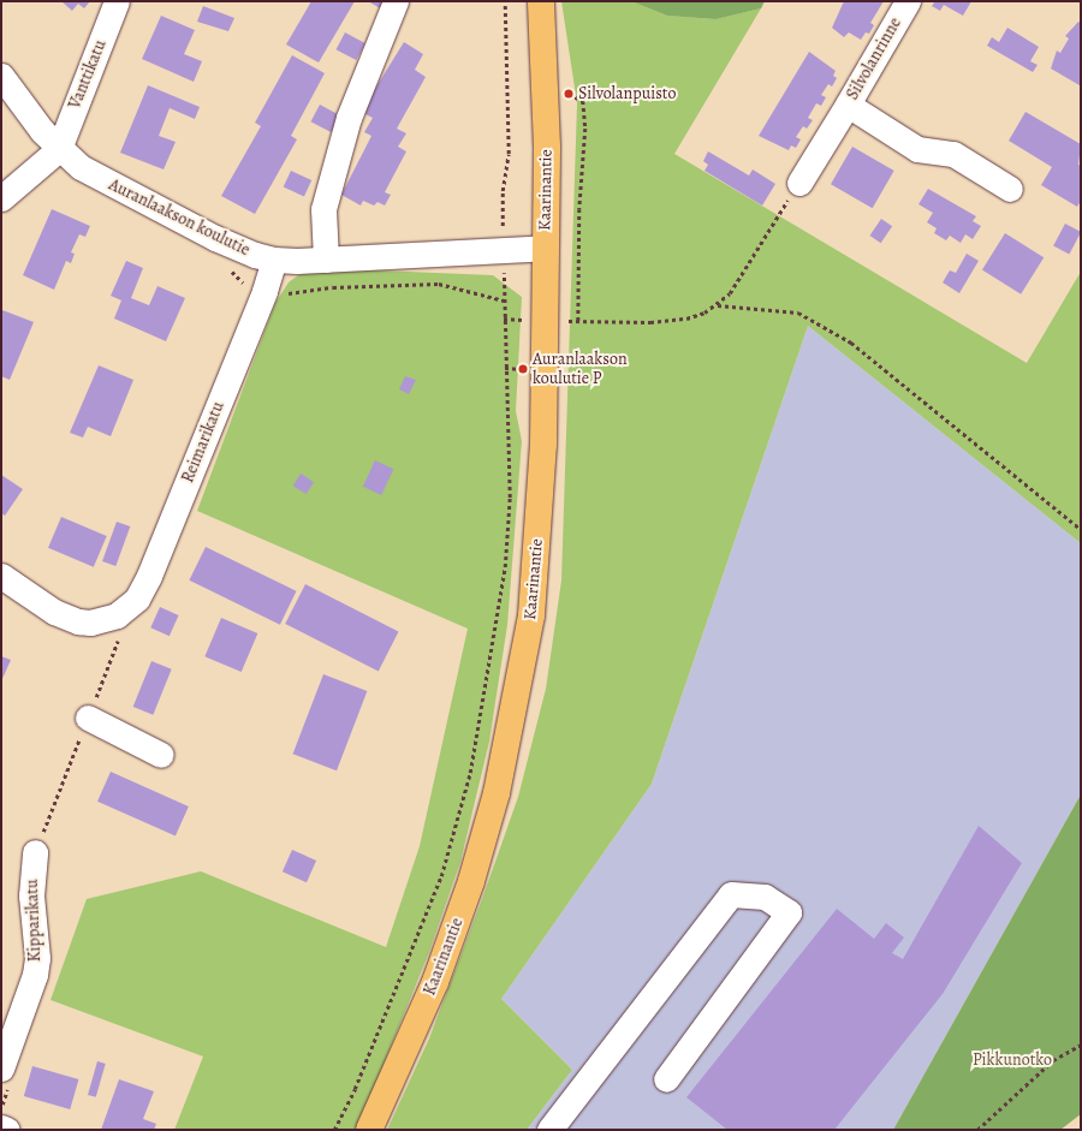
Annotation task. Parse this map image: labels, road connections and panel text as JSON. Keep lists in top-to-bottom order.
{
  "streets": {
    "main road": ["Kaarinantie"],
    "street": [
      "Silvolanrinne",
      "Vanttikatu",
      "Auranlaakson koulutie",
      "Reimarikatu",
      "Kipparikatu"
    ]
  },
  "crossings": [
    ["Vanttikatu", "Auranlaakson koulutie"],
    ["Kaarinantie", "Auranlaakson koulutie"],
    ["Auranlaakson koulutie", "Reimarikatu"]
  ],
  "parks": ["Pikkunotko"],
  "places": ["Silvolanpuisto", "Auranlaakson koulutie P"]
}
